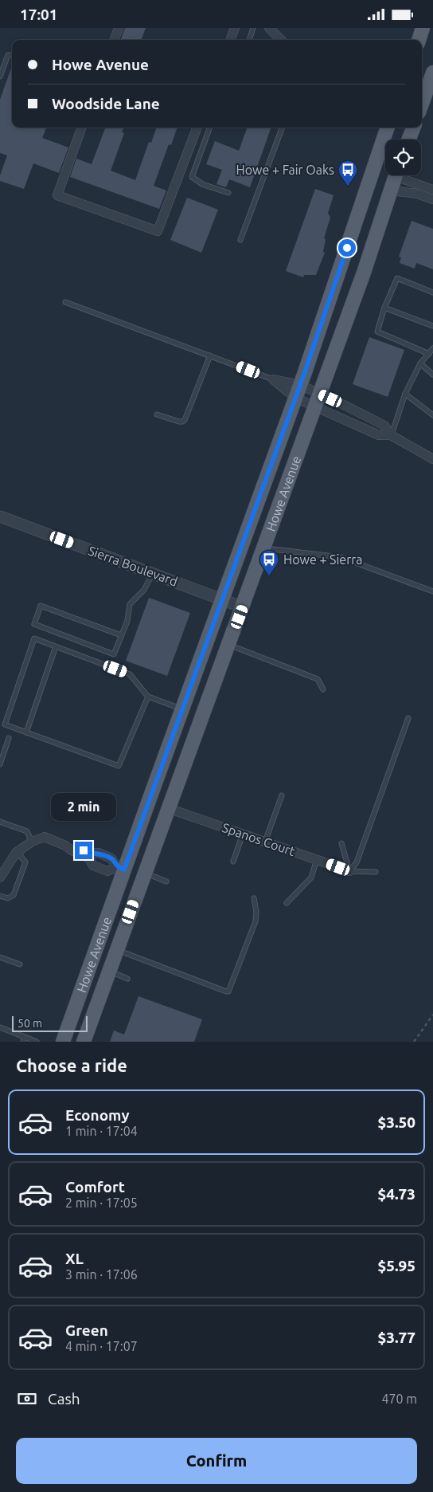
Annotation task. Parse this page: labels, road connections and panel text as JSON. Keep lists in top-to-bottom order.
{
  "streets": {
    "main road": ["Howe Avenue"],
    "street": ["Sierra Boulevard", "Spanos Court"]
  },
  "crossings": [
    ["Howe Avenue", "Sierra Boulevard"],
    ["Howe Avenue", "Spanos Court"]
  ],
  "places": {
    "bus stop": ["Howe + Fair Oaks", "Howe + Sierra"]
  },
  "scale_bar": "50 m",
  "page": {
    "status": "17:01",
    "banner": ["Howe Avenue", "Woodside Lane"],
    "bubble": "2 min",
    "scale": "50 m",
    "heading": "Choose a ride",
    "list": [
      {
        "name": "Economy",
        "note": "1 min · 17:04",
        "value": "$3.50"
      },
      {
        "name": "Comfort",
        "note": "2 min · 17:05",
        "value": "$4.73"
      },
      {
        "name": "XL",
        "note": "3 min · 17:06",
        "value": "$5.95"
      },
      {
        "name": "Green",
        "note": "4 min · 17:07",
        "value": "$3.77"
      }
    ],
    "pay": ["Cash", "470 m"],
    "buttons": "Confirm"
  }
}
